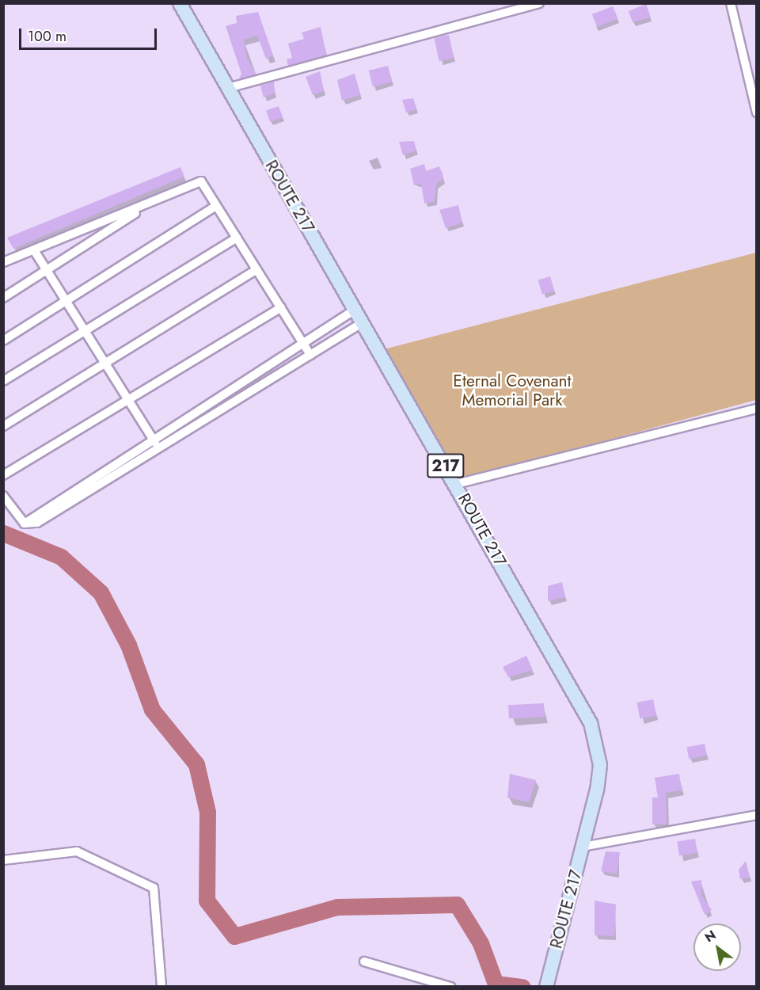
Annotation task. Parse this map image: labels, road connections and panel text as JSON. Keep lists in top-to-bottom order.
{
  "streets": {
    "main road": ["ROUTE 217", "217"]
  },
  "parks": ["Eternal Covenant Memorial Park"],
  "scale_bar": "100 m",
  "north": "top left"
}
